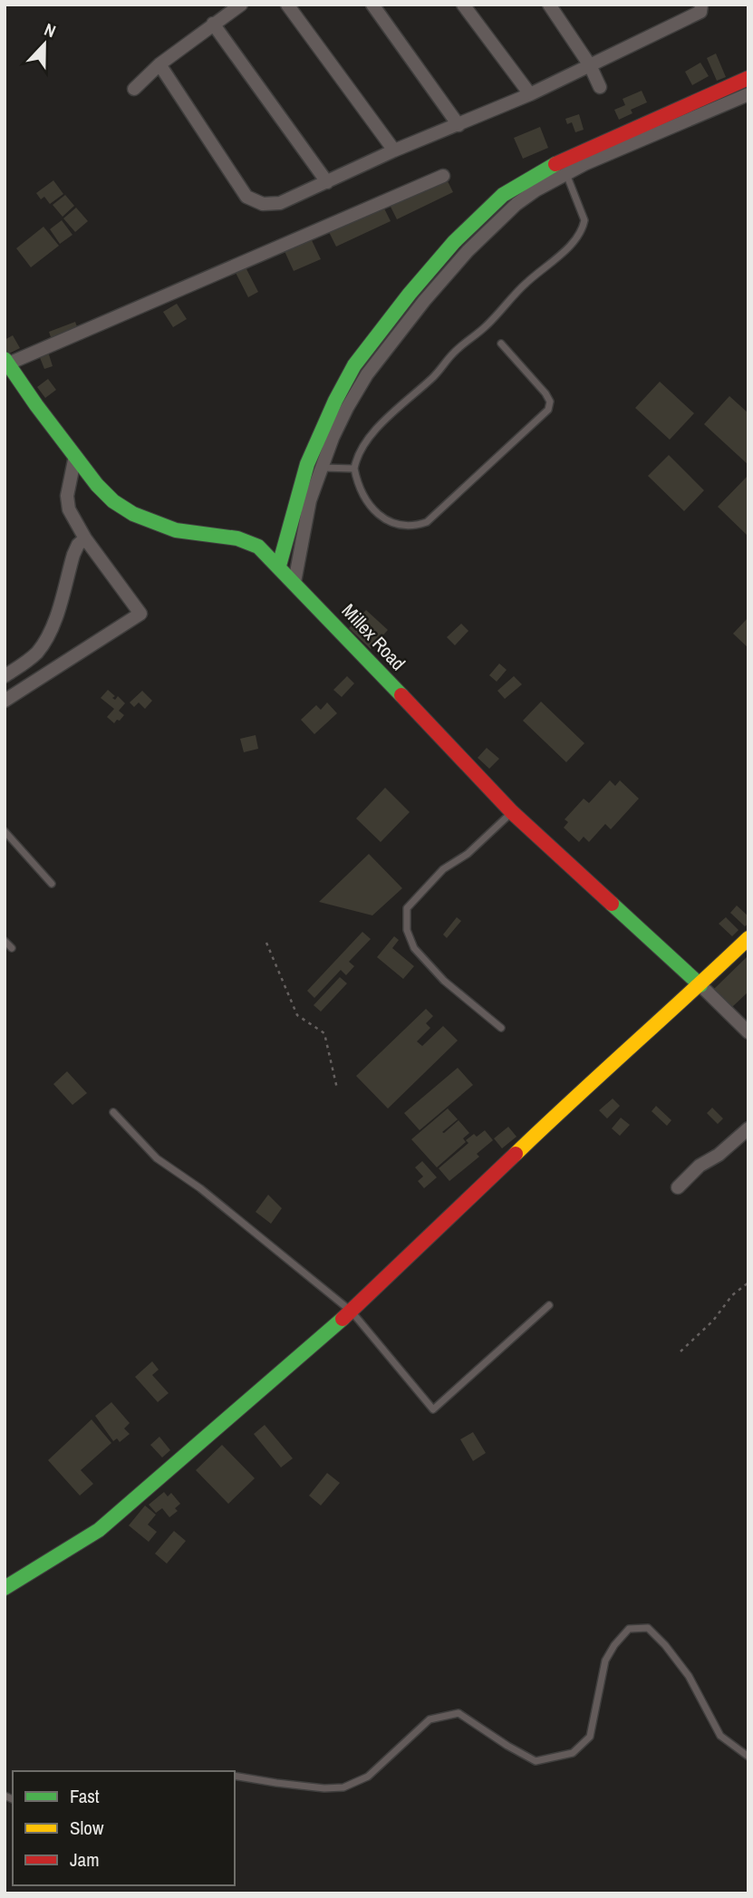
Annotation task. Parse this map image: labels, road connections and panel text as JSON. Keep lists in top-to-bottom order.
{
  "streets": {
    "street": ["Millex Road"]
  },
  "legend": ["Fast", "Slow", "Jam"],
  "north": "top"
}
